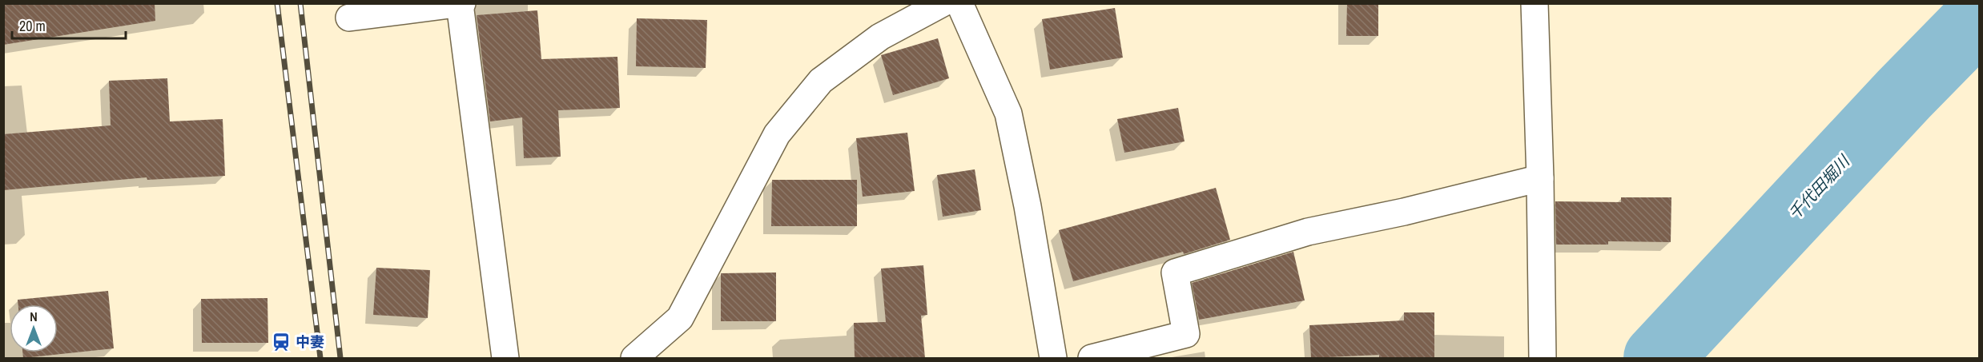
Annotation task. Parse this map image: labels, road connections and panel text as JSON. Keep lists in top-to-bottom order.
{
  "water": ["千代田堀川"],
  "places": {
    "station": ["中妻"]
  },
  "scale_bar": "20 m",
  "north": "top"
}
